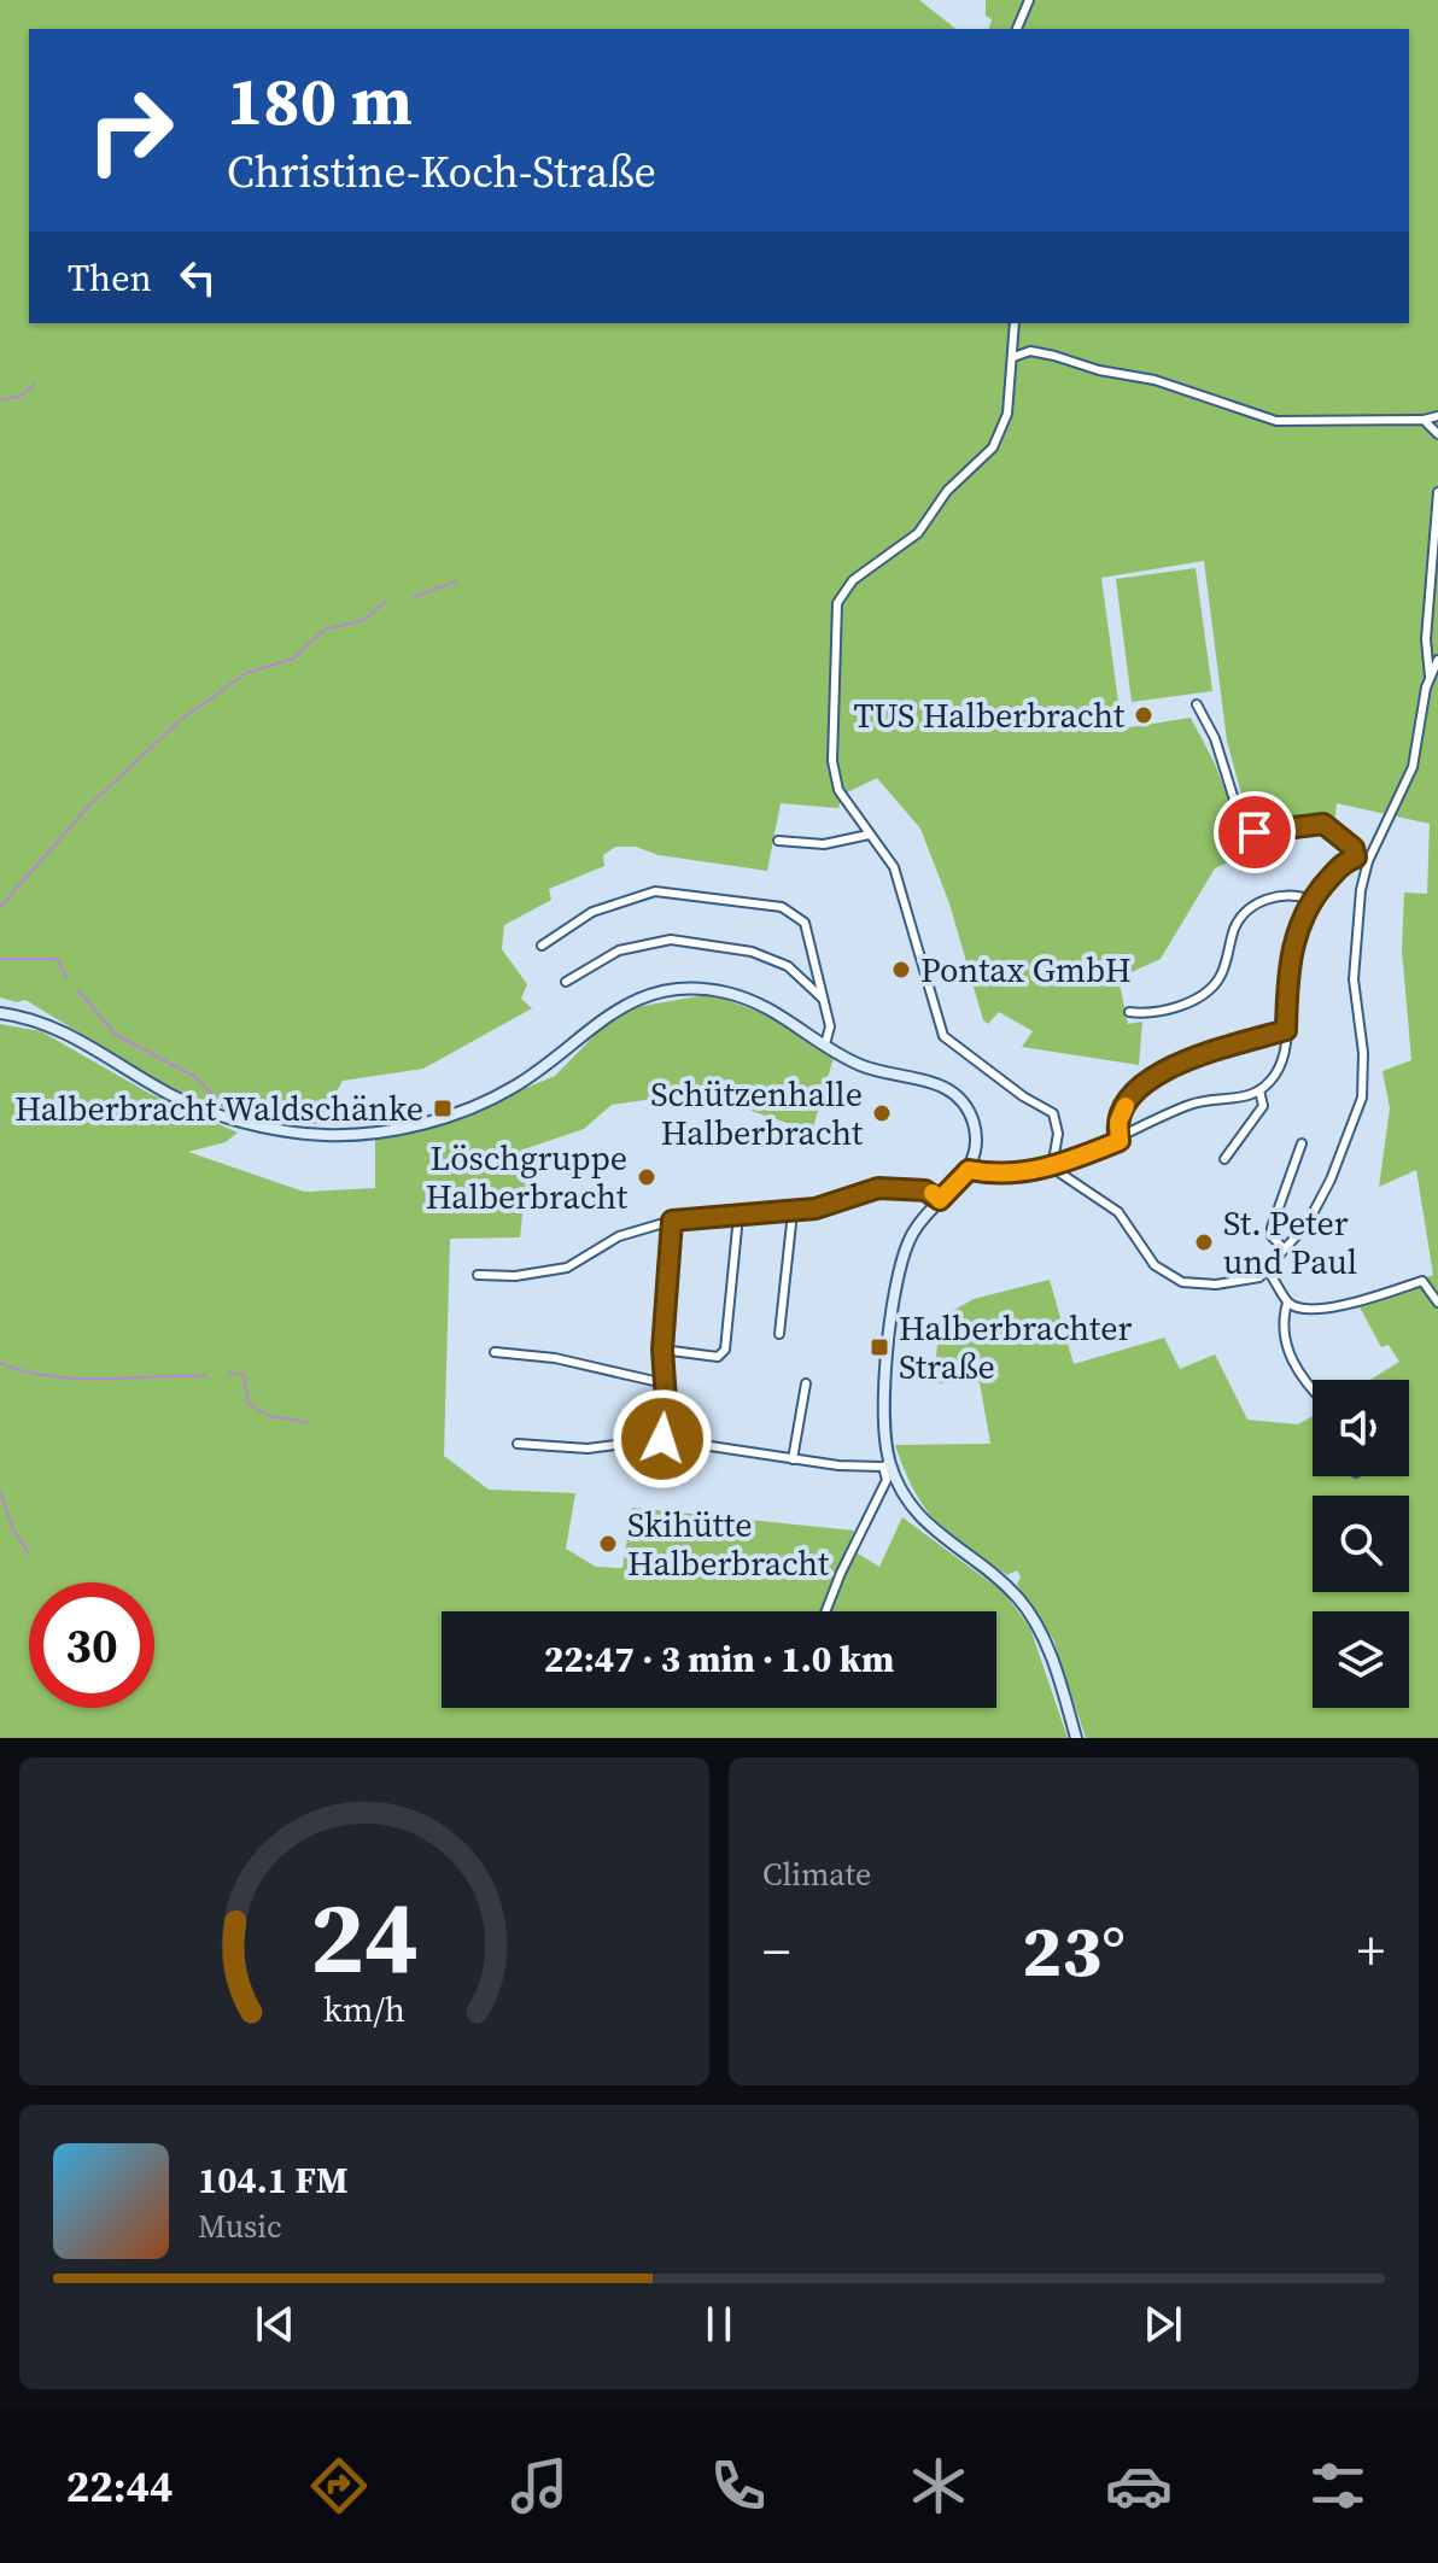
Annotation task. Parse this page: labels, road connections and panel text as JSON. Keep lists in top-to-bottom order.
{
  "places": {
    "other": [
      "TUS Halberbracht",
      "Pontax GmbH",
      "Schützenhalle Halberbracht",
      "Löschgruppe Halberbracht",
      "St. Peter und Paul",
      "Skihütte Halberbracht"
    ],
    "transit": ["Halberbracht Waldschänke", "Halberbrachter Straße"]
  },
  "page": {
    "turn": ["180 m", "Christine-Koch-Straße"],
    "then": "Then",
    "limit": "30",
    "trip": "22:47 · 3 min · 1.0 km",
    "tile": "Climate",
    "heat": ["−", "23°", "+"],
    "song": ["104.1 FM", "Music"],
    "tabs": "22:44",
    "gauge": ["24", "km/h"]
  }
}
